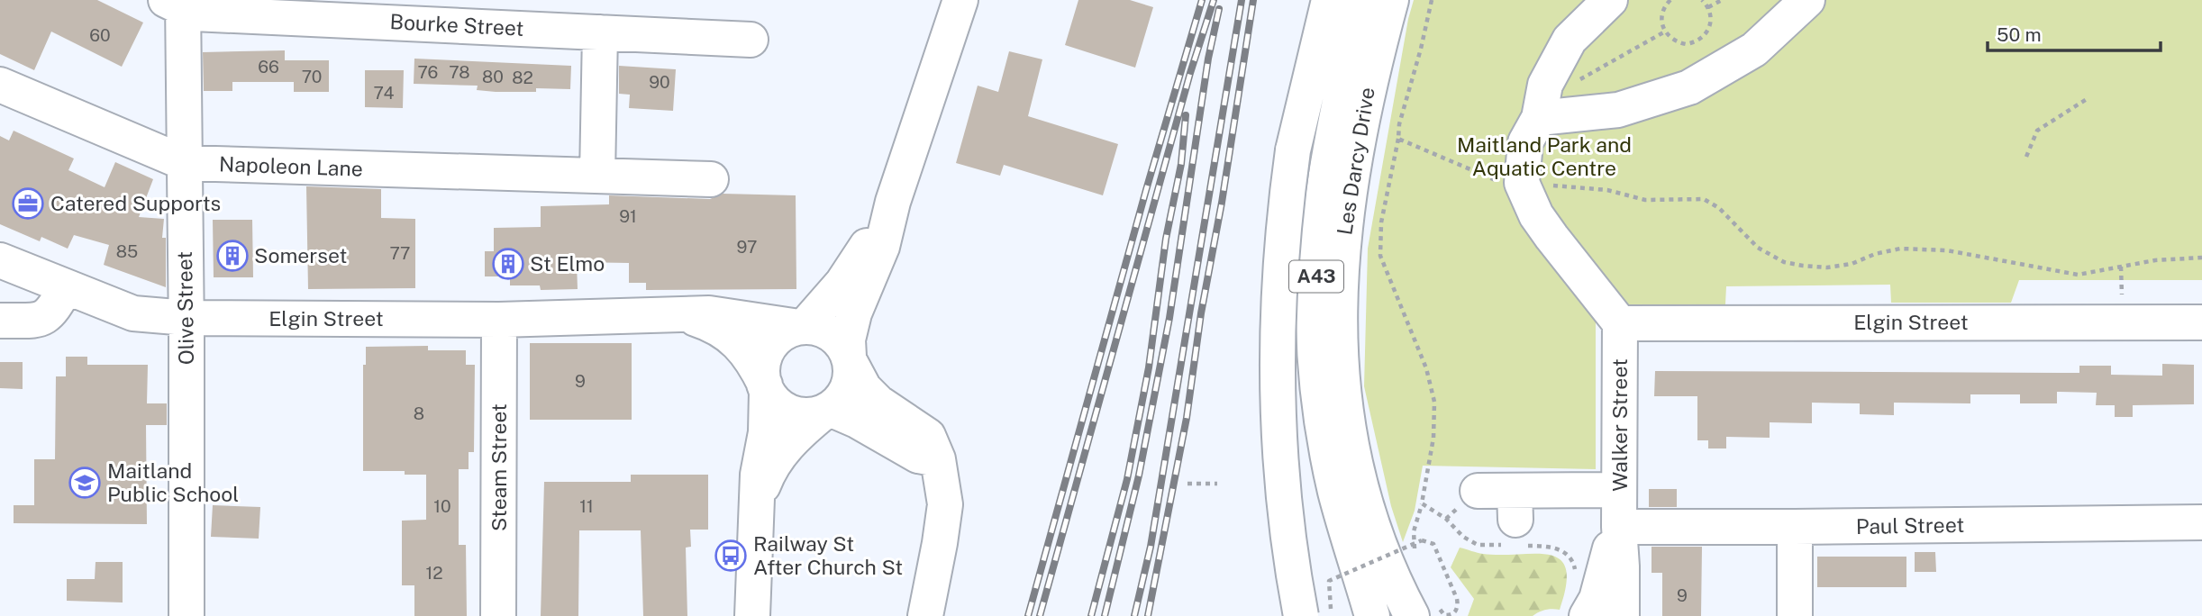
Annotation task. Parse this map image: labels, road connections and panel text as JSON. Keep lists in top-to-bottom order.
{
  "streets": {
    "main road": [
      "Bourke Street",
      "Les Darcy Drive",
      "Napoleon Lane",
      "A43",
      "Olive Street",
      "Elgin Street",
      "Walker Street",
      "Steam Street",
      "Paul Street"
    ]
  },
  "crossings": [
    ["Bourke Street", "Olive Street"],
    ["Napoleon Lane", "Olive Street"],
    ["Olive Street", "Elgin Street"],
    ["Elgin Street", "Walker Street"],
    ["Elgin Street", "Steam Street"],
    ["Walker Street", "Paul Street"]
  ],
  "parks": ["Maitland Park and Aquatic Centre"],
  "places": {
    "office": ["Catered Supports"],
    "building": ["Somerset", "St Elmo"],
    "school or university": ["Maitland Public School"],
    "bus stop": ["Railway St After Church St"]
  },
  "house_numbers": [
    "60",
    "66",
    "76",
    "78",
    "70",
    "80",
    "82",
    "90",
    "74",
    "91",
    "97",
    "85",
    "77",
    "9",
    "8",
    "10",
    "11",
    "12",
    "9"
  ],
  "scale_bar": "50 m"
}
